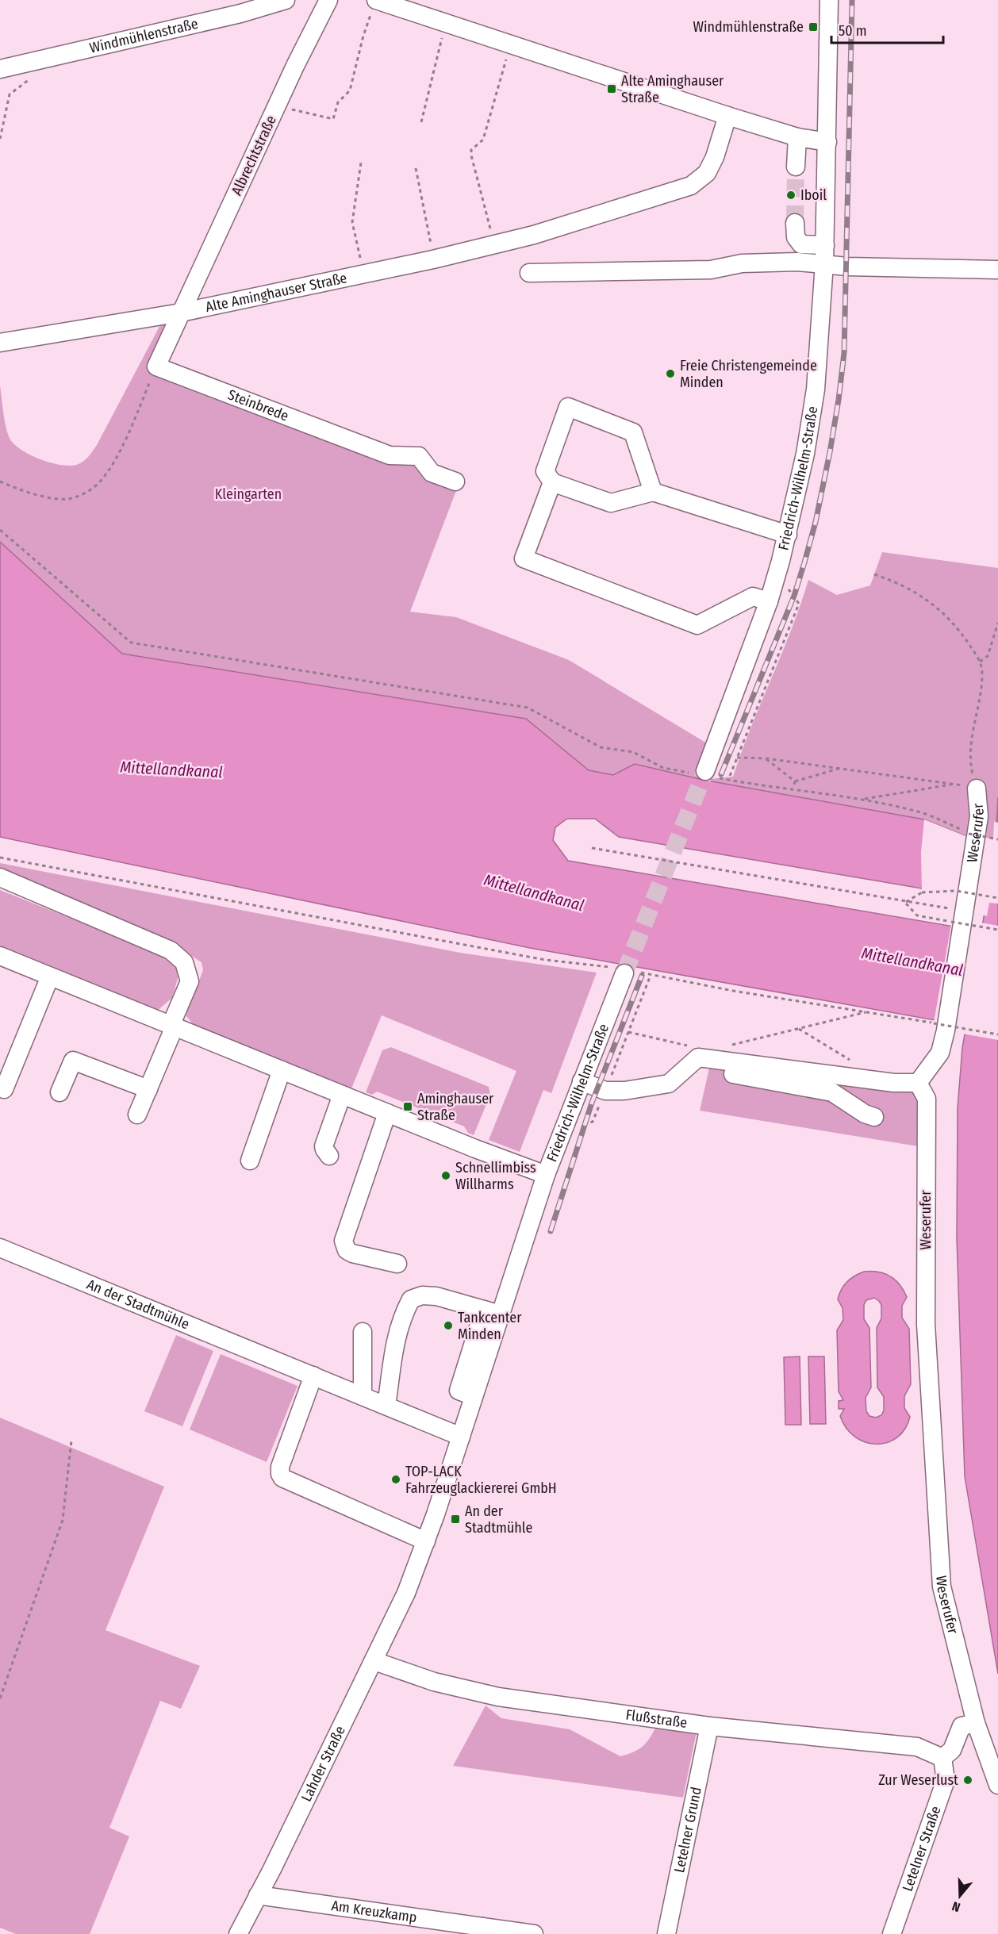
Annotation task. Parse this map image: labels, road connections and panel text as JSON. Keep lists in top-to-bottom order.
{
  "streets": {
    "street": [
      "Windmühlenstraße",
      "Albrechtstraße",
      "Alte Aminghauser Straße",
      "Steinbrede",
      "Friedrich-Wilhelm-Straße",
      "Weserufer",
      "An der Stadtmühle",
      "Flußstraße",
      "Lahder Straße",
      "Letelner Grund",
      "Letelner Straße",
      "Am Kreuzkamp"
    ]
  },
  "crossings": [
    ["Albrechtstraße", "Alte Aminghauser Straße"],
    ["Friedrich-Wilhelm-Straße", "An der Stadtmühle"],
    ["Friedrich-Wilhelm-Straße", "Lahder Straße"],
    ["Flußstraße", "Lahder Straße"],
    ["Flußstraße", "Letelner Grund"],
    ["Flußstraße", "Letelner Straße"],
    ["Lahder Straße", "Am Kreuzkamp"]
  ],
  "water": ["Mittellandkanal"],
  "parks": ["Kleingarten"],
  "places": {
    "transit": [
      "Windmühlenstraße",
      "Alte Aminghauser Straße",
      "Aminghauser Straße",
      "An der Stadtmühle"
    ],
    "other": [
      "Iboil",
      "Freie Christengemeinde Minden",
      "Schnellimbiss Willharms",
      "Tankcenter Minden",
      "TOP-LACK Fahrzeuglackiererei GmbH",
      "Zur Weserlust"
    ]
  },
  "scale_bar": "50 m",
  "north": "bottom"
}
